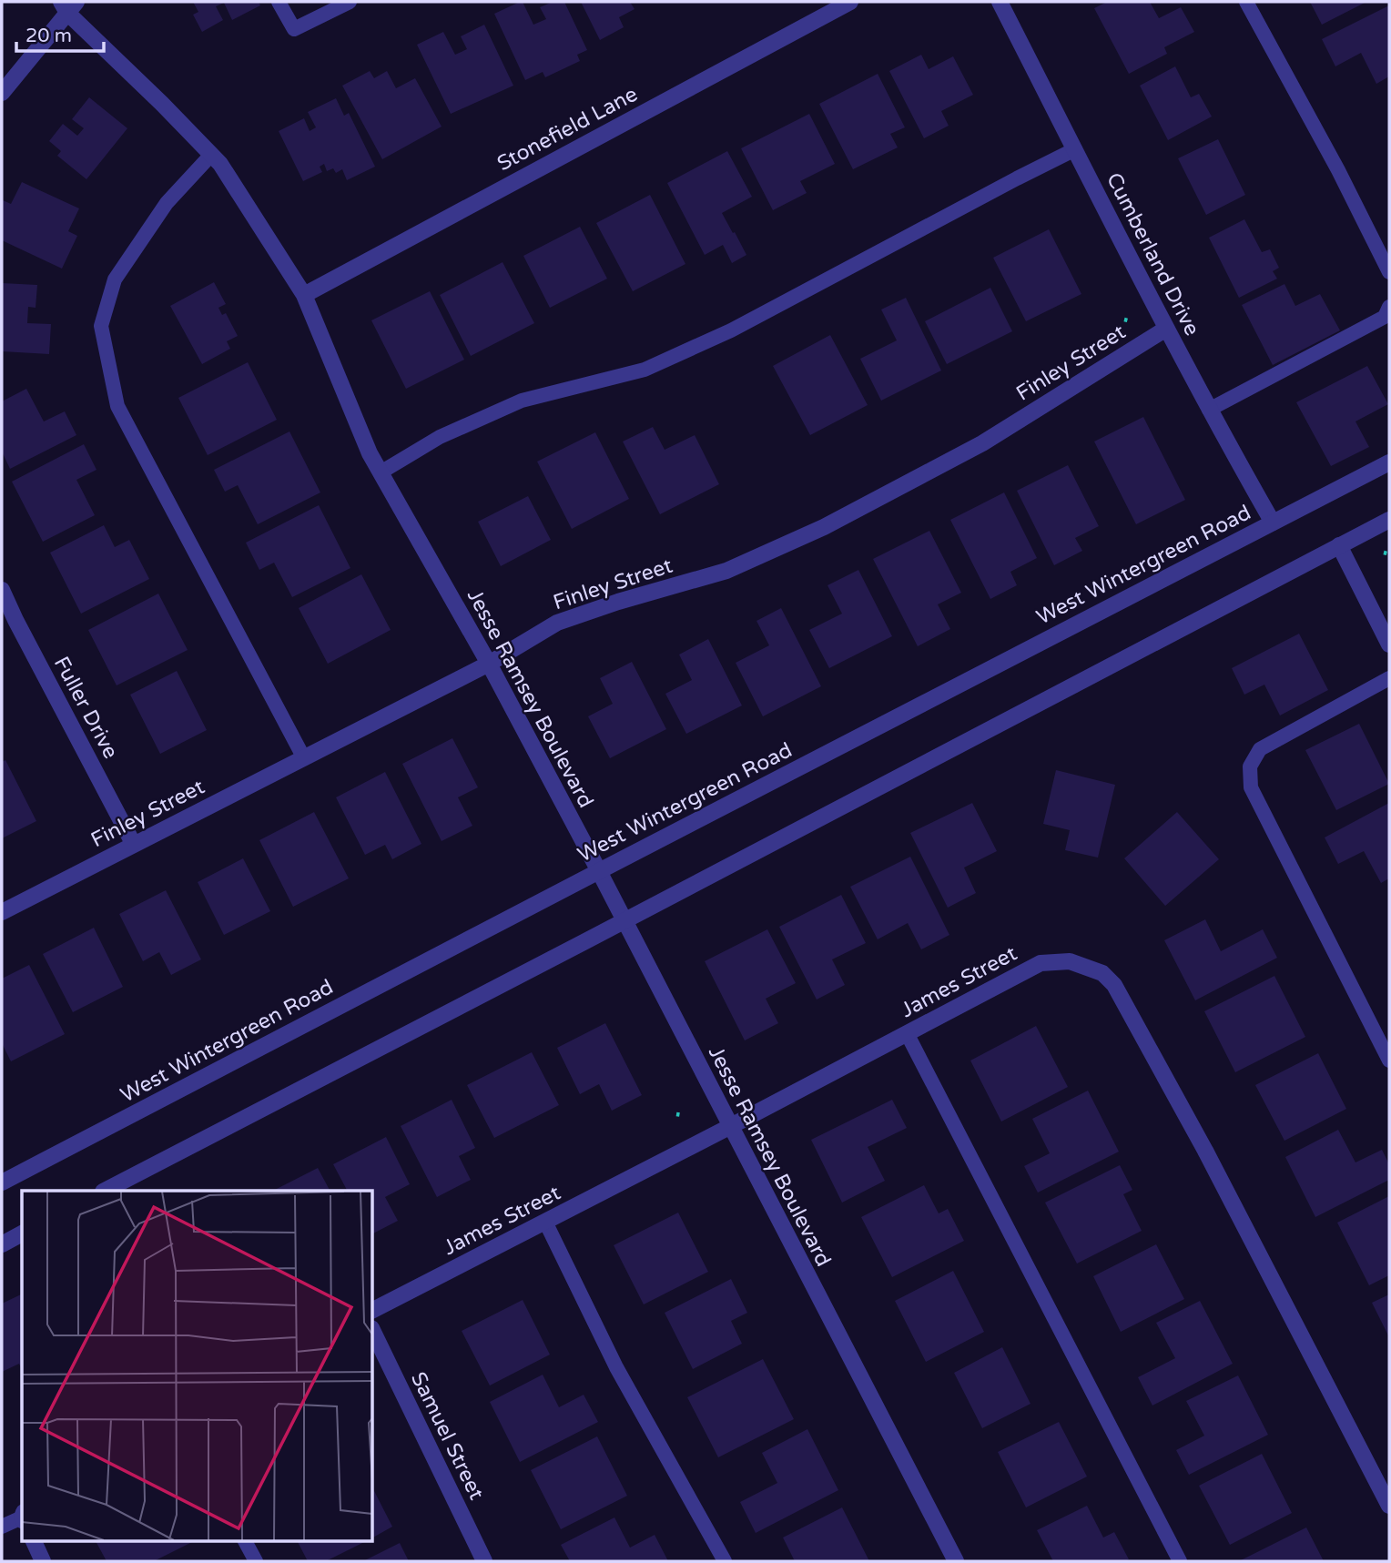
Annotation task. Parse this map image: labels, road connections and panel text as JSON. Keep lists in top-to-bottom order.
{
  "streets": {
    "street": [
      "Stonefield Lane",
      "Cumberland Drive",
      "Finley Street",
      "West Wintergreen Road",
      "Jesse Ramsey Boulevard",
      "Fuller Drive",
      "James Street",
      "Samuel Street"
    ]
  },
  "crossings": [
    ["Stonefield Lane", "Jesse Ramsey Boulevard"],
    ["Cumberland Drive", "Finley Street"],
    ["Cumberland Drive", "West Wintergreen Road"],
    ["Finley Street", "Jesse Ramsey Boulevard"],
    ["Finley Street", "Fuller Drive"],
    ["West Wintergreen Road", "Jesse Ramsey Boulevard"],
    ["Jesse Ramsey Boulevard", "James Street"]
  ],
  "scale_bar": "20 m"
}
